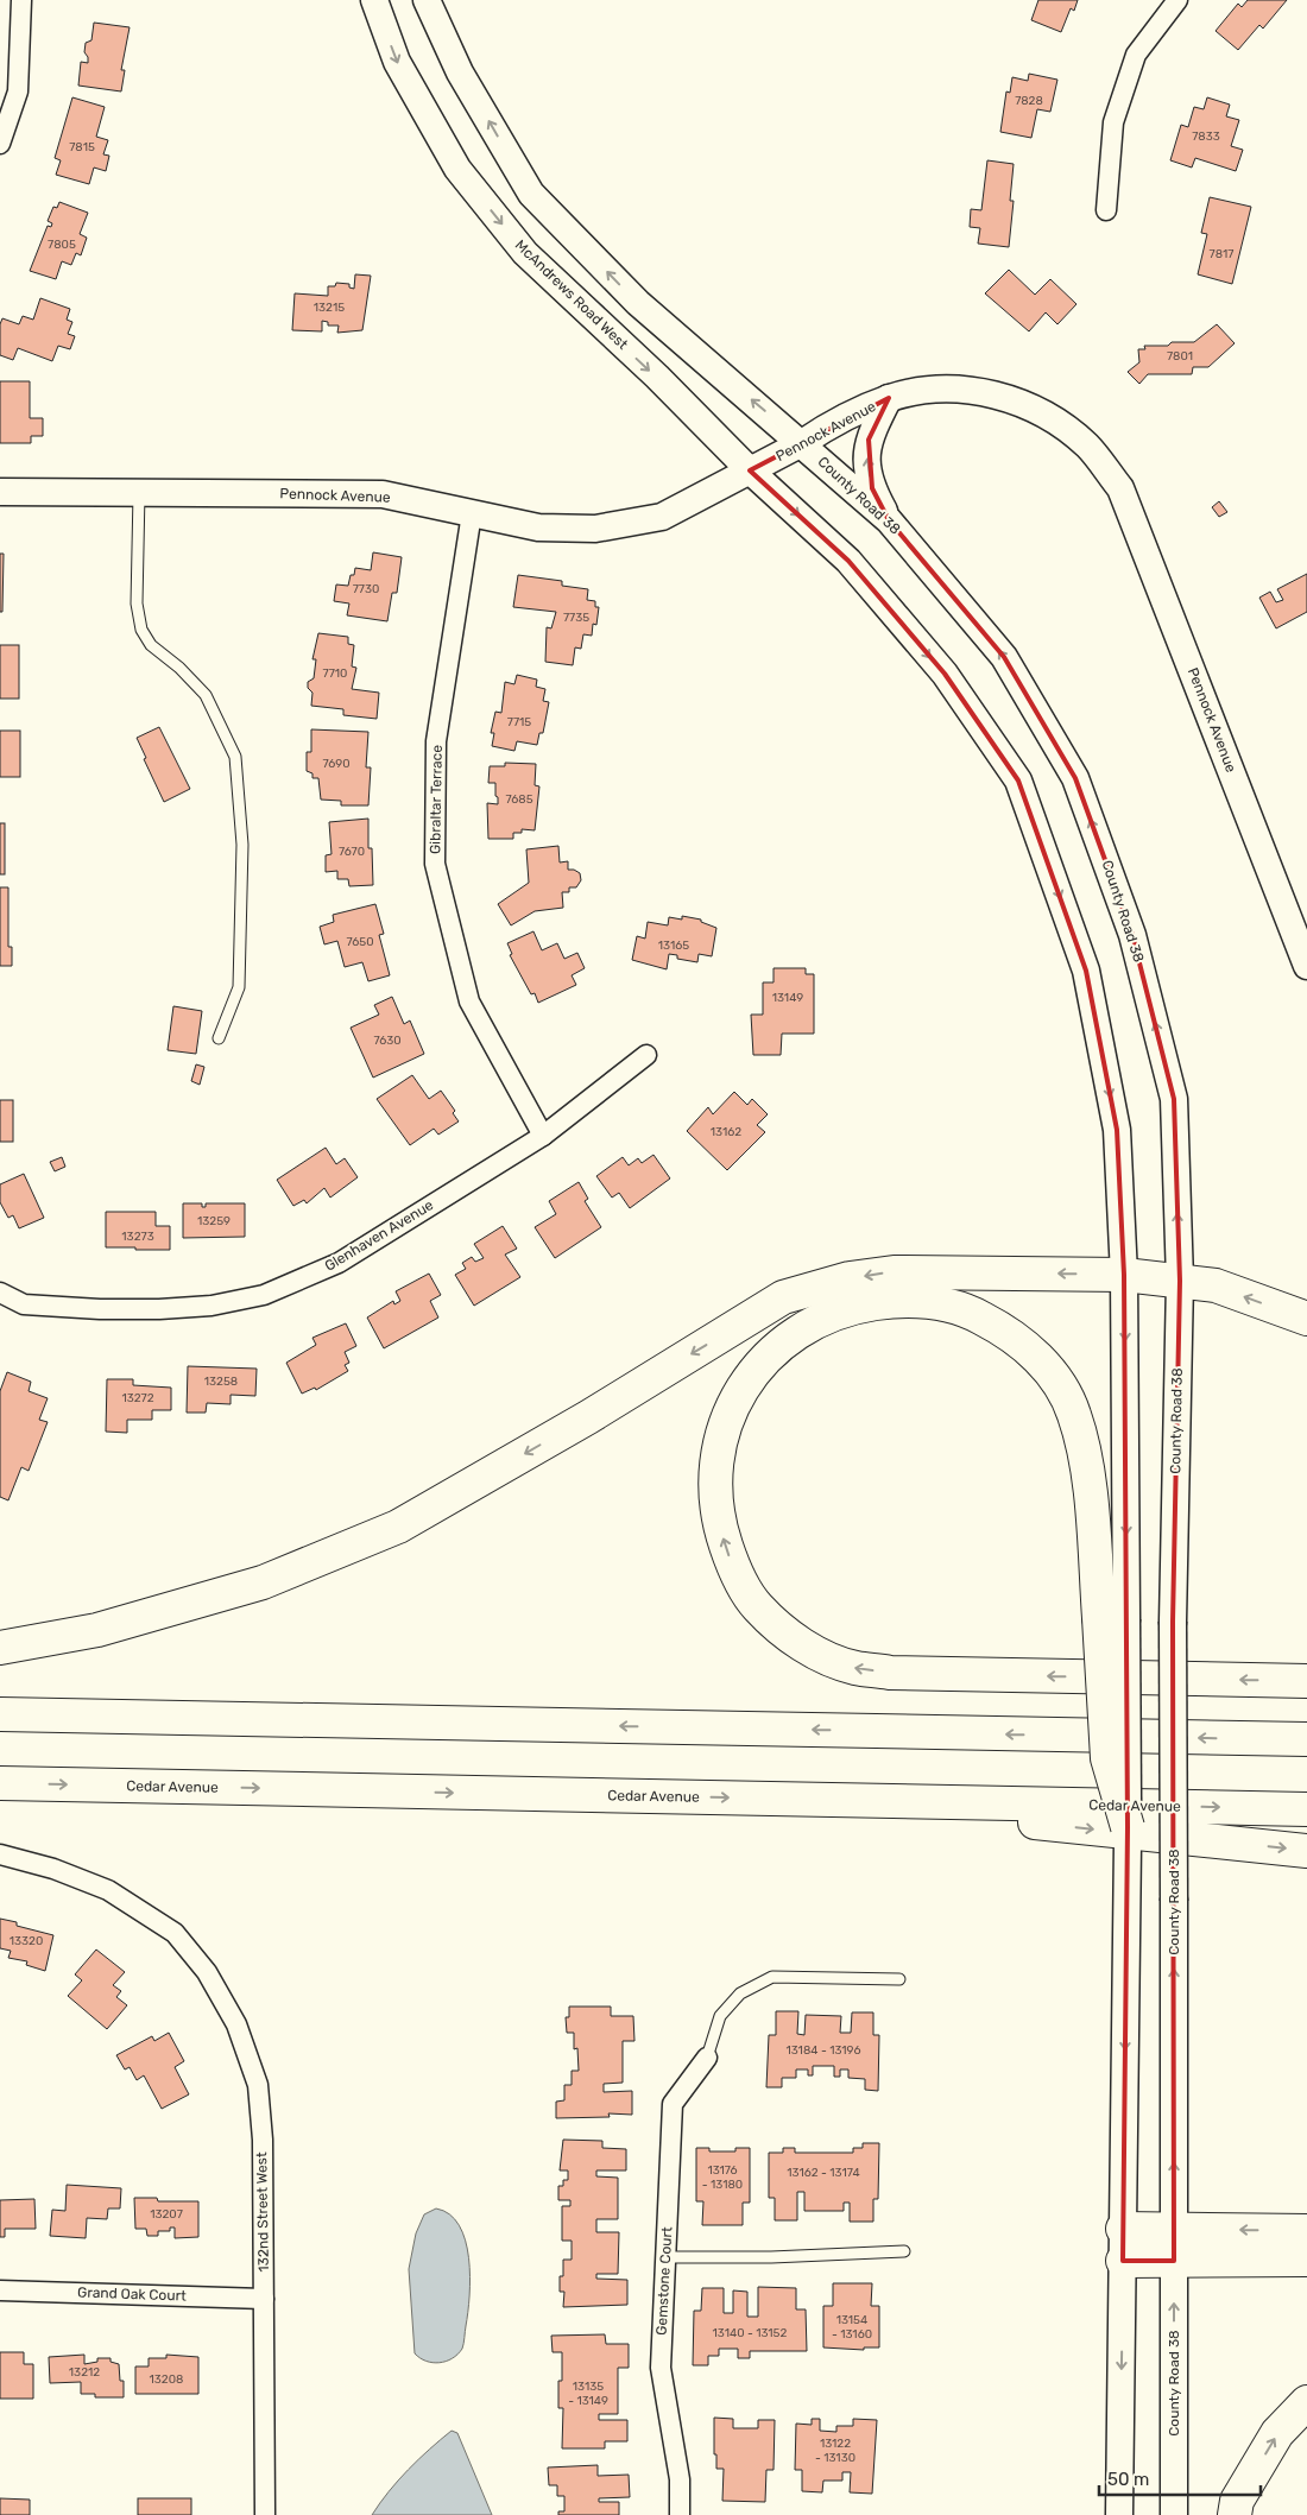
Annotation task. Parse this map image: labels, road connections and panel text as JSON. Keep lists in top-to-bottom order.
{
  "streets": {
    "highway": ["Cedar Avenue"],
    "main road": ["McAndrews Road West", "Pennock Avenue", "County Road 38"],
    "street": [
      "Gibraltar Terrace",
      "Glenhaven Avenue",
      "132nd Street West",
      "Gemstone Court",
      "Grand Oak Court"
    ]
  },
  "crossings": [
    ["McAndrews Road West", "Pennock Avenue"],
    ["Pennock Avenue", "County Road 38"],
    ["Pennock Avenue", "Gibraltar Terrace"],
    ["Gibraltar Terrace", "Glenhaven Avenue"],
    ["132nd Street West", "Grand Oak Court"]
  ],
  "house_numbers": [
    "7828",
    "7833",
    "7815",
    "7805",
    "7817",
    "13215",
    "7801",
    "7730",
    "7735",
    "7710",
    "7715",
    "7690",
    "7685",
    "7670",
    "7650",
    "13165",
    "13149",
    "7630",
    "13162",
    "13259",
    "13273",
    "13258",
    "13272",
    "13320",
    "13184 - 13196",
    "13176 - 13180",
    "13162 - 13174",
    "13207",
    "13154 - 13160",
    "13140 - 13152",
    "13212",
    "13208",
    "13135 - 13149",
    "13122 - 13130"
  ],
  "scale_bar": "50 m"
}
